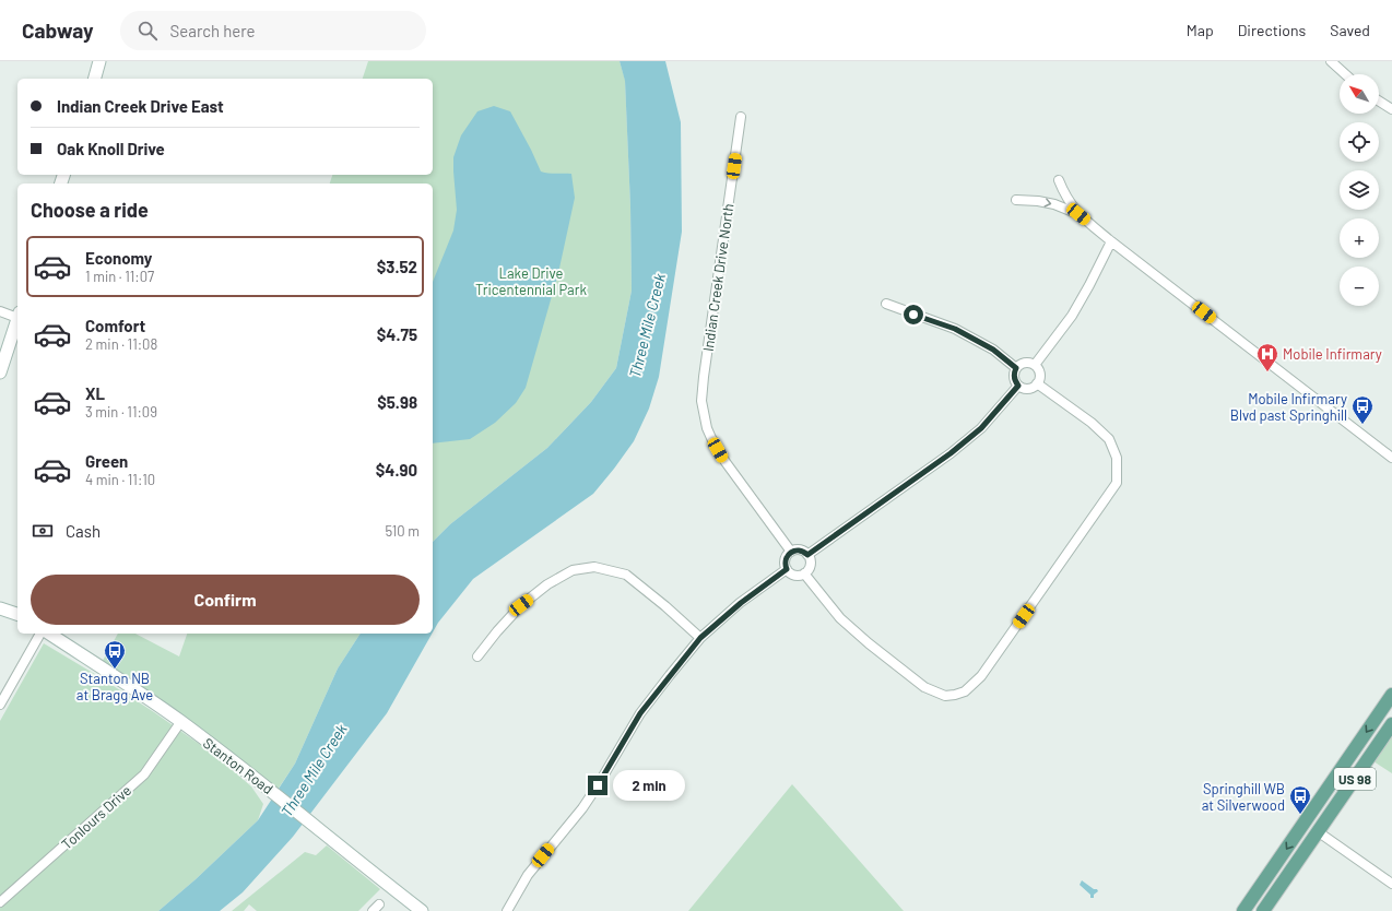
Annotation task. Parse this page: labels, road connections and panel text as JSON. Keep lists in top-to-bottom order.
{
  "streets": {
    "main road": ["US 98"],
    "street": ["Indian Creek Drive North", "Stanton Road", "Tonlours Drive"]
  },
  "crossings": [
    ["Stanton Road", "Tonlours Drive"]
  ],
  "water": ["Three Mile Creek"],
  "parks": ["Lake Drive Tricentennial Park"],
  "places": {
    "hospital": ["Mobile Infirmary"],
    "bus stop": ["Mobile Infirmary Blvd past Springhill", "Stanton NB at Bragg Ave", "Springhill WB at Silverwood"]
  },
  "north": "top left",
  "page": {
    "header": "Cabway",
    "search": "Search here",
    "nav": ["Map", "Directions", "Saved"],
    "map_buttons": ["+", "−"],
    "banner": ["Indian Creek Drive East", "Oak Knoll Drive"],
    "heading": "Choose a ride",
    "list": [
      {
        "name": "Economy",
        "note": "1 min · 11:07",
        "value": "$3.52"
      },
      {
        "name": "Comfort",
        "note": "2 min · 11:08",
        "value": "$4.75"
      },
      {
        "name": "XL",
        "note": "3 min · 11:09",
        "value": "$5.98"
      },
      {
        "name": "Green",
        "note": "4 min · 11:10",
        "value": "$4.90"
      }
    ],
    "pay": ["Cash", "510 m"],
    "buttons": "Confirm",
    "bubble": "2 min"
  }
}
